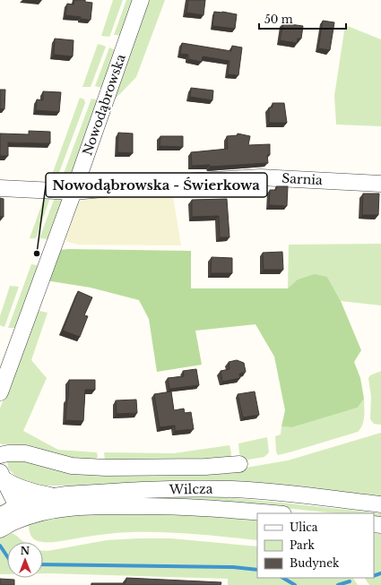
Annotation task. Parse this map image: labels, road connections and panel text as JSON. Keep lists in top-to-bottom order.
{
  "streets": {
    "street": ["Nowodąbrowska", "Sarnia", "Wilcza"]
  },
  "crossings": [
    ["Nowodąbrowska", "Sarnia"]
  ],
  "places": ["Nowodąbrowska - Świerkowa"],
  "legend": ["Ulica", "Park", "Budynek"],
  "scale_bar": "50 m",
  "north": "top"
}
